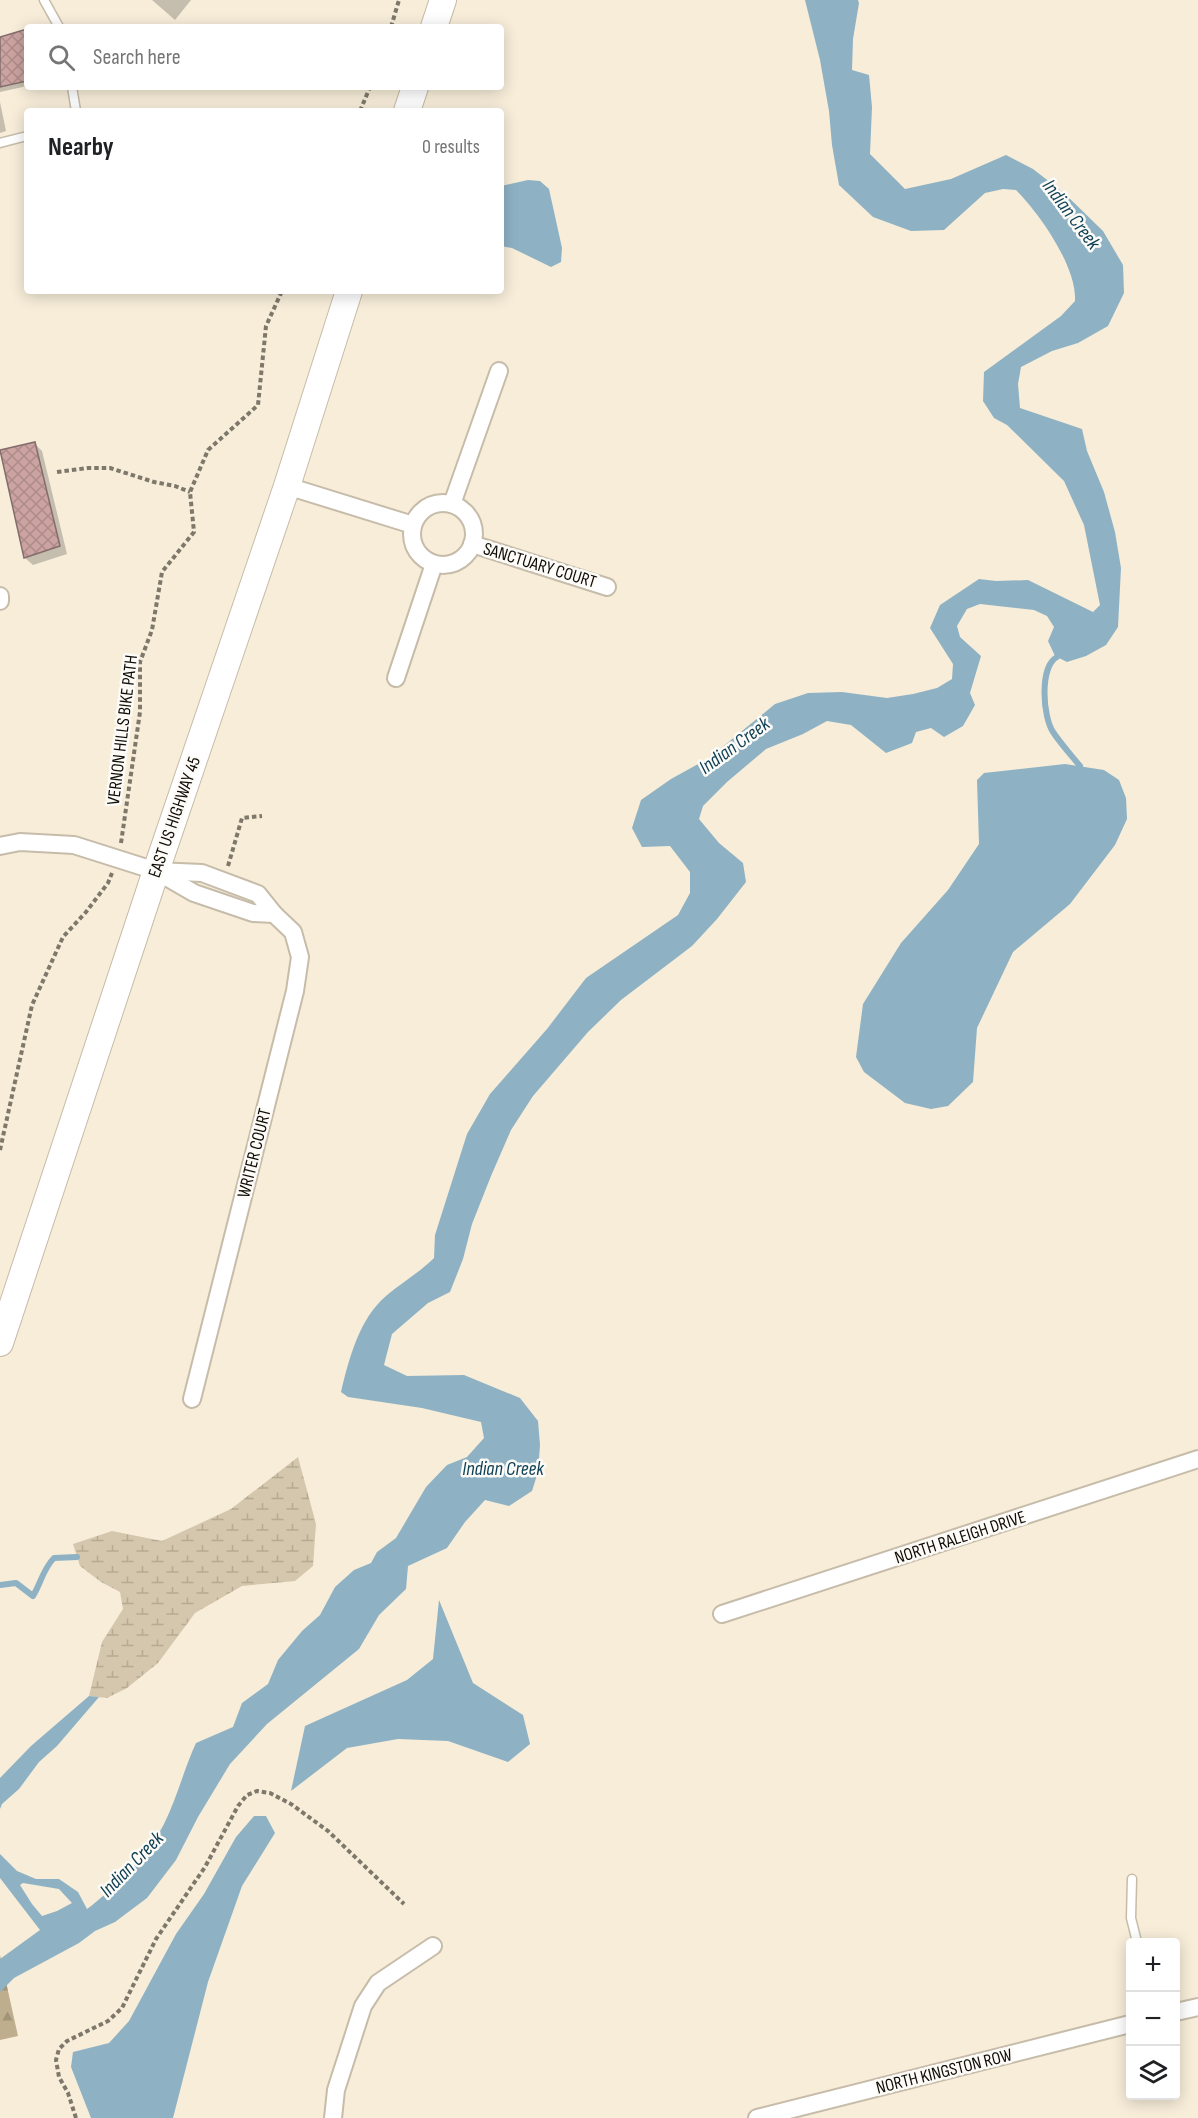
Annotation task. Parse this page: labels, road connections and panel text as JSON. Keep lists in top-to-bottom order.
{
  "streets": {
    "main road": ["EAST US HIGHWAY 45"],
    "street": [
      "SANCTUARY COURT",
      "WRITER COURT",
      "NORTH RALEIGH DRIVE",
      "NORTH KINGSTON ROW"
    ],
    "path": ["VERNON HILLS BIKE PATH"]
  },
  "crossings": [
    ["VERNON HILLS BIKE PATH", "WRITER COURT"],
    ["EAST US HIGHWAY 45", "WRITER COURT"]
  ],
  "water": ["Indian Creek"],
  "page": {
    "search": "Search here",
    "heading": ["Nearby", "0 results"],
    "map_buttons": ["+", "−"]
  }
}
